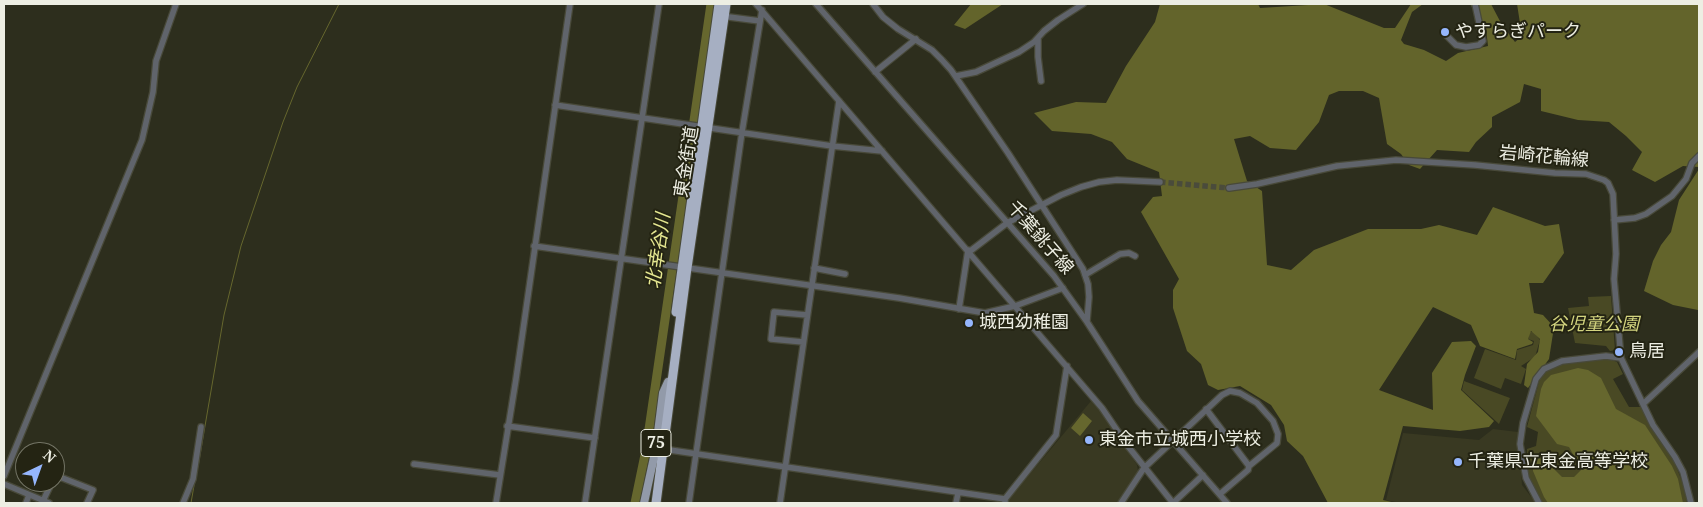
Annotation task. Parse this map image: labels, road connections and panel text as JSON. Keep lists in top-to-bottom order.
{
  "streets": {
    "highway": ["東金街道"],
    "main road": ["75"],
    "street": ["岩崎花輪線", "千葉銚子線"]
  },
  "crossings": [
    ["東金街道", "75"]
  ],
  "water": ["北幸谷川"],
  "parks": ["谷児童公園"],
  "places": [
    "やすらぎパーク",
    "城西幼稚園",
    "鳥居",
    "東金市立城西小学校",
    "千葉県立東金高等学校"
  ],
  "north": "top right"
}
